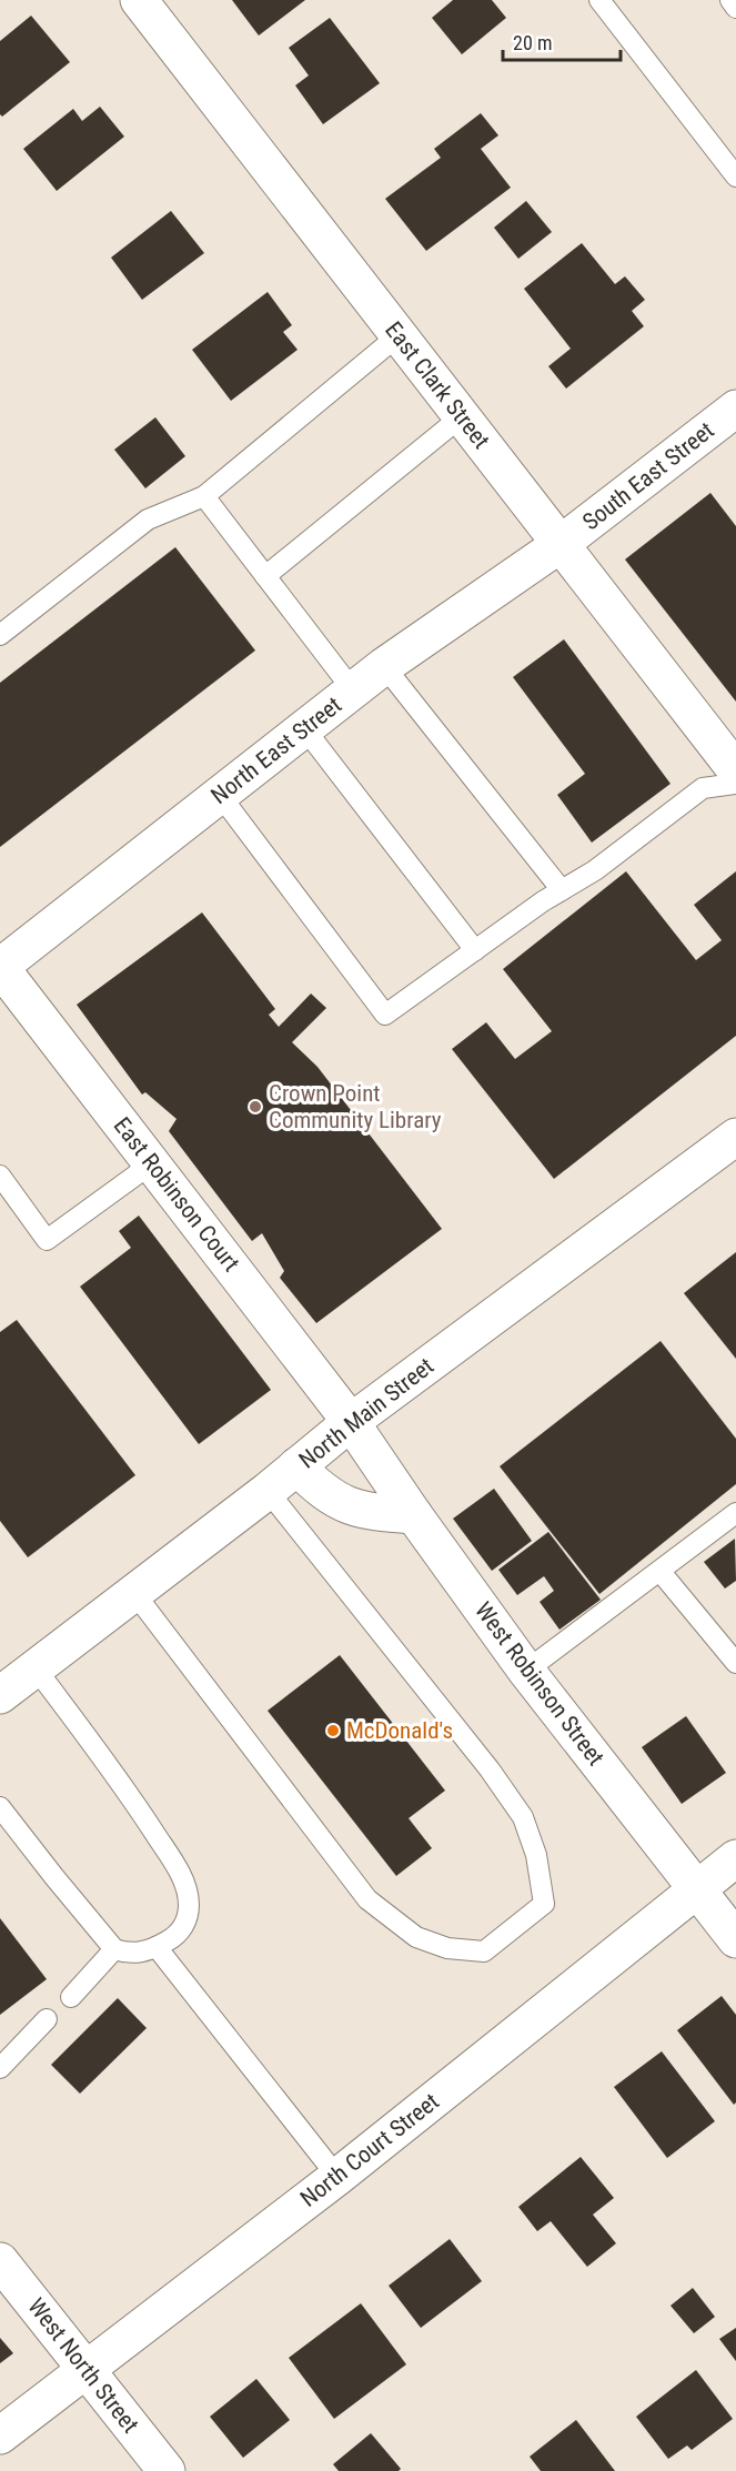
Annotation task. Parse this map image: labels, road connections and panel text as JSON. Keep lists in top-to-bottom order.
{
  "streets": {
    "street": [
      "East Clark Street",
      "South East Street",
      "North East Street",
      "East Robinson Court",
      "North Main Street",
      "West Robinson Street",
      "North Court Street",
      "West North Street"
    ]
  },
  "crossings": [
    ["East Clark Street", "South East Street"],
    ["East Clark Street", "North East Street"],
    ["South East Street", "North East Street"],
    ["North East Street", "East Robinson Court"],
    ["East Robinson Court", "North Main Street"],
    ["East Robinson Court", "West Robinson Street"],
    ["North Main Street", "West Robinson Street"],
    ["West Robinson Street", "North Court Street"],
    ["North Court Street", "West North Street"]
  ],
  "places": ["Crown Point Community Library", "McDonald's"],
  "scale_bar": "20 m"
}
